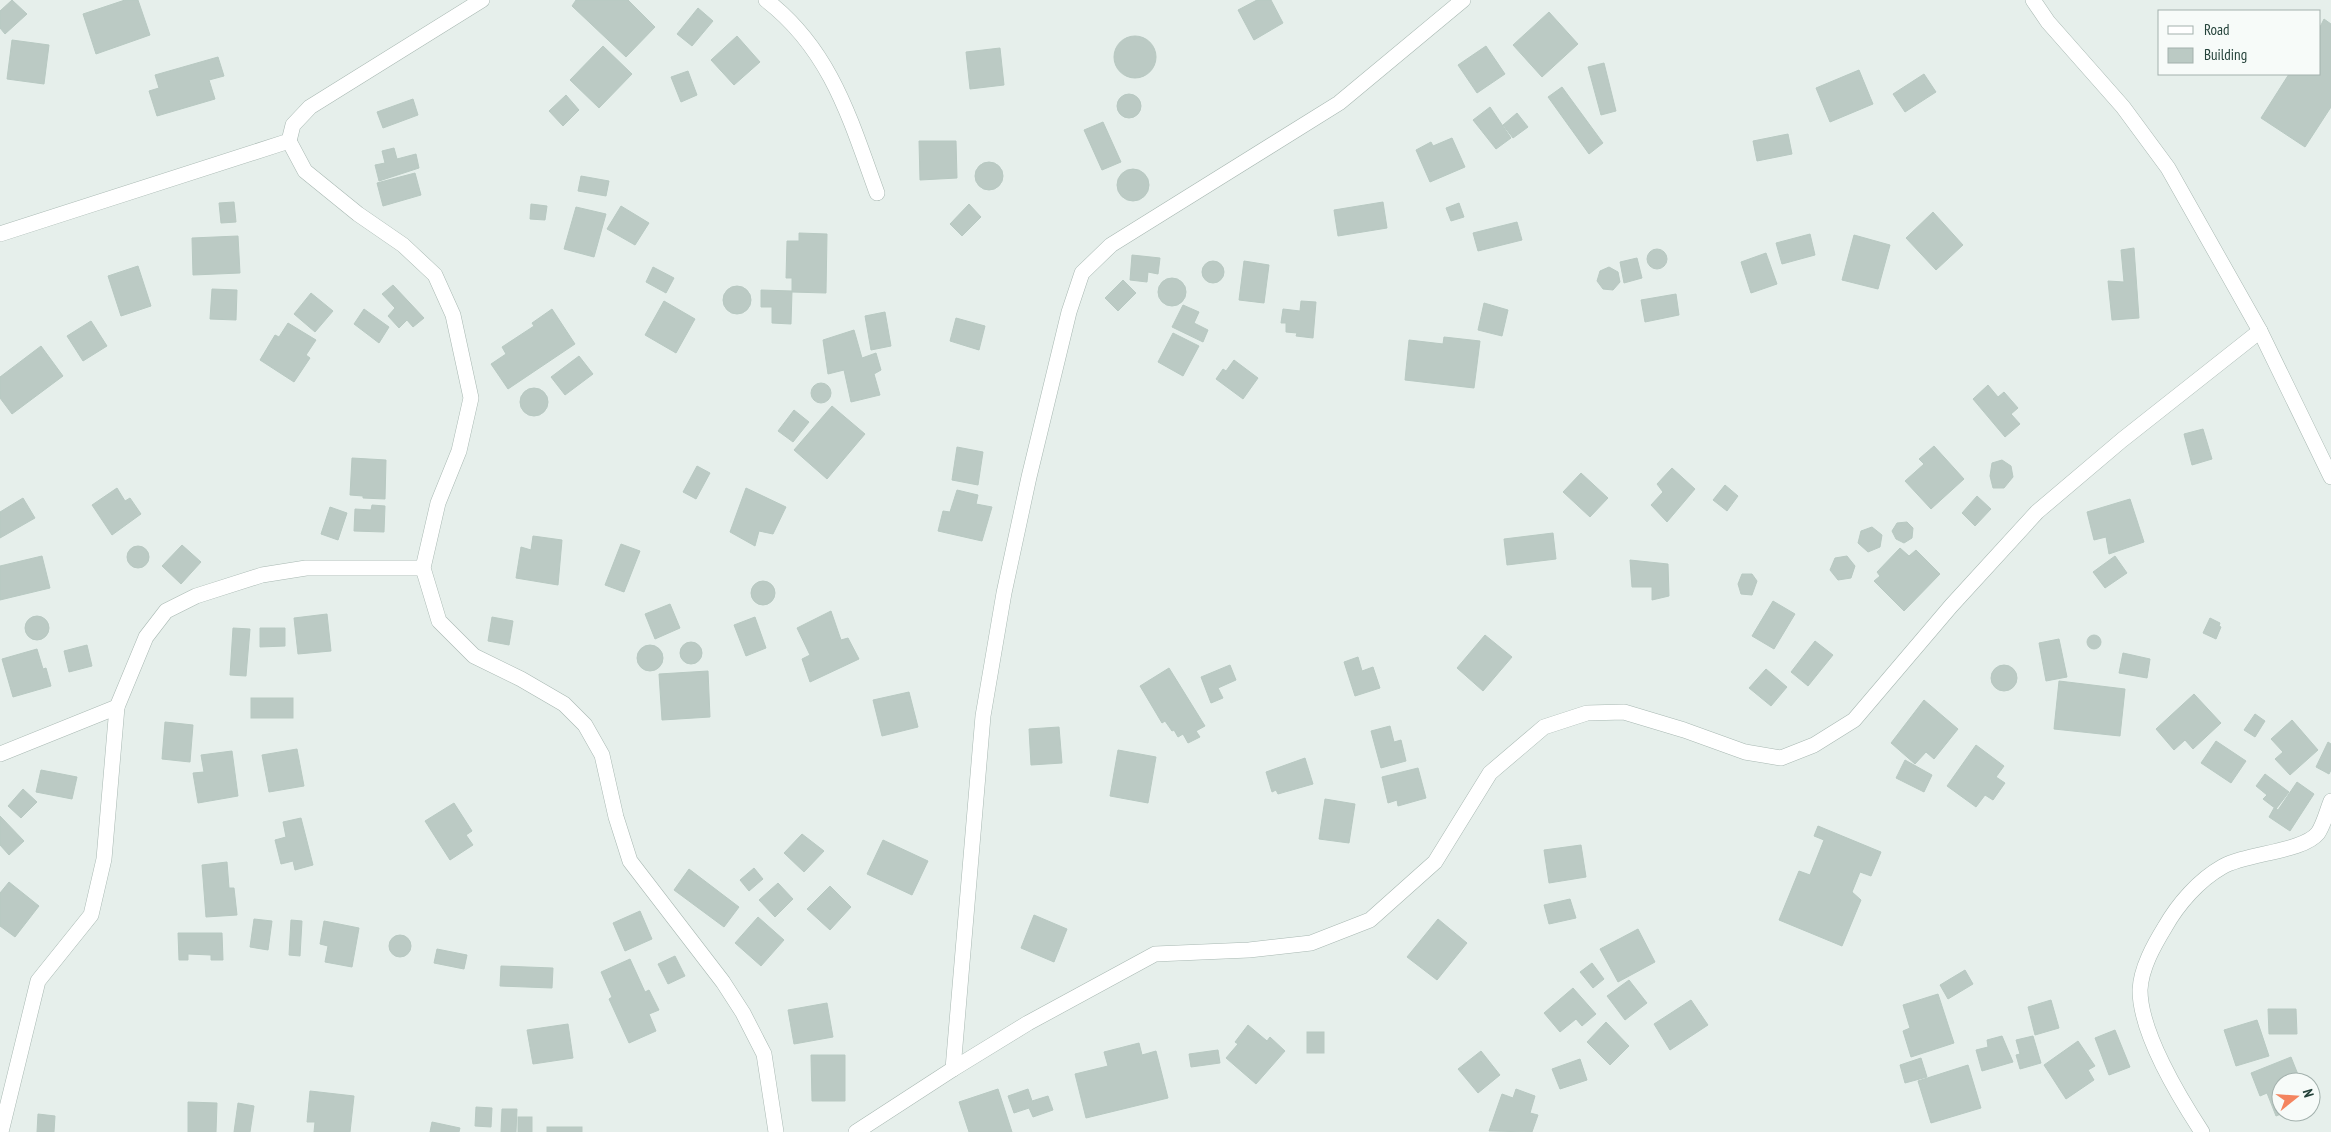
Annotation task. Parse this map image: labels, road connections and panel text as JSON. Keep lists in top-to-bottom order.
{
  "legend": ["Road", "Building"],
  "north": "right"
}
